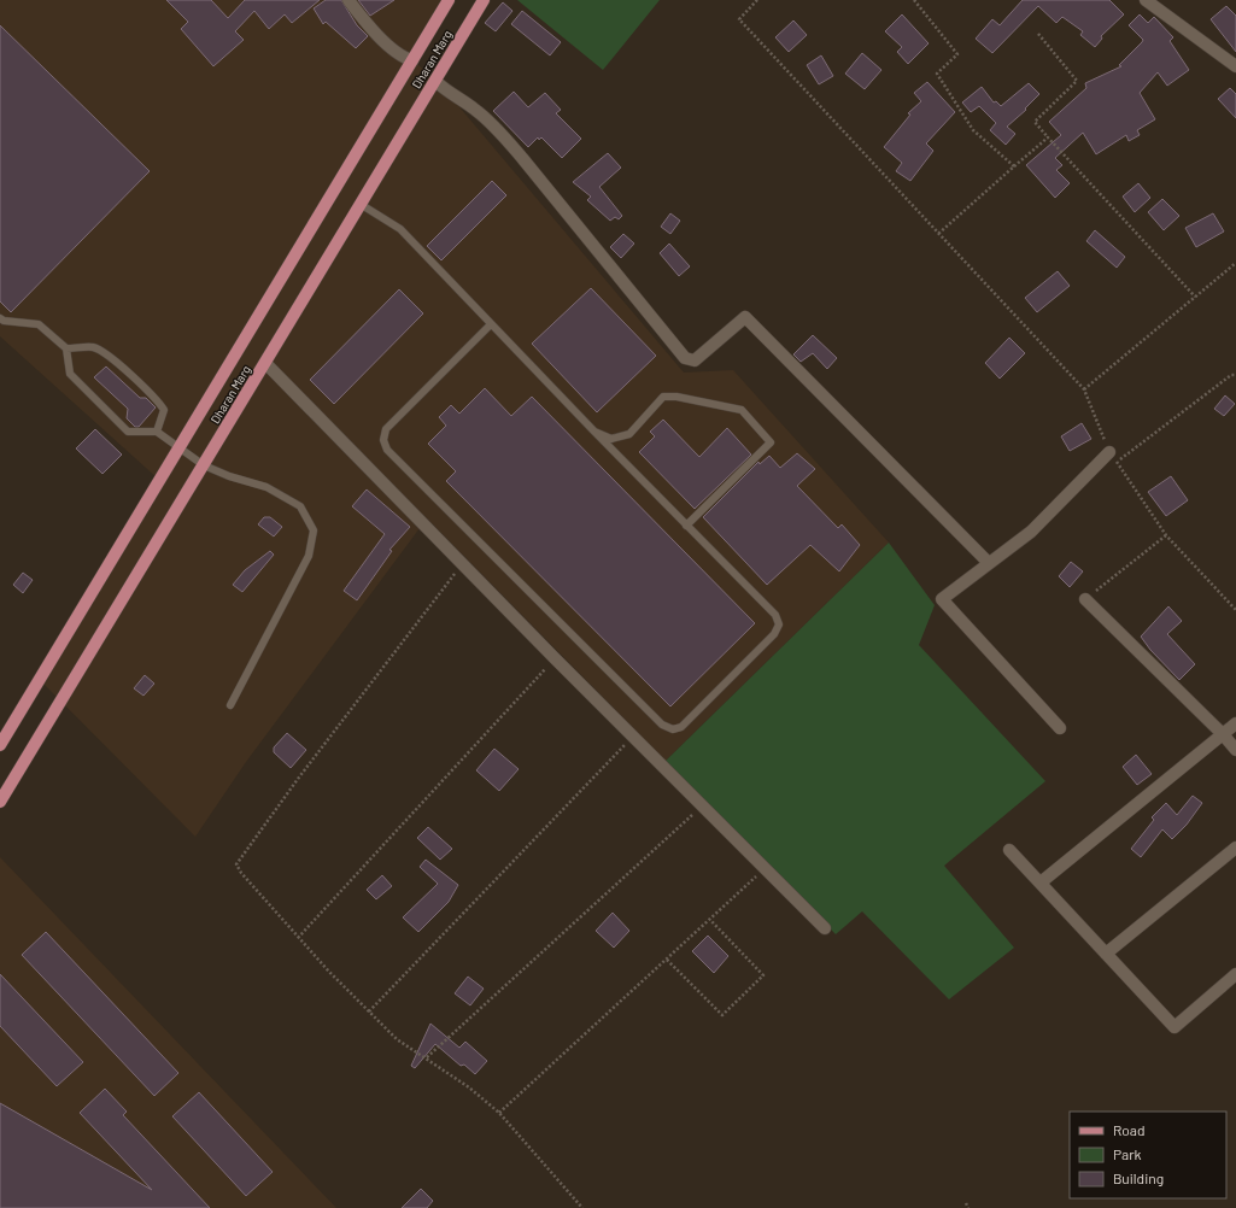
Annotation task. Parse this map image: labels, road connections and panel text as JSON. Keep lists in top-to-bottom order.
{
  "streets": {
    "main road": ["Dharan Marg"]
  },
  "legend": ["Road", "Park", "Building"]
}
